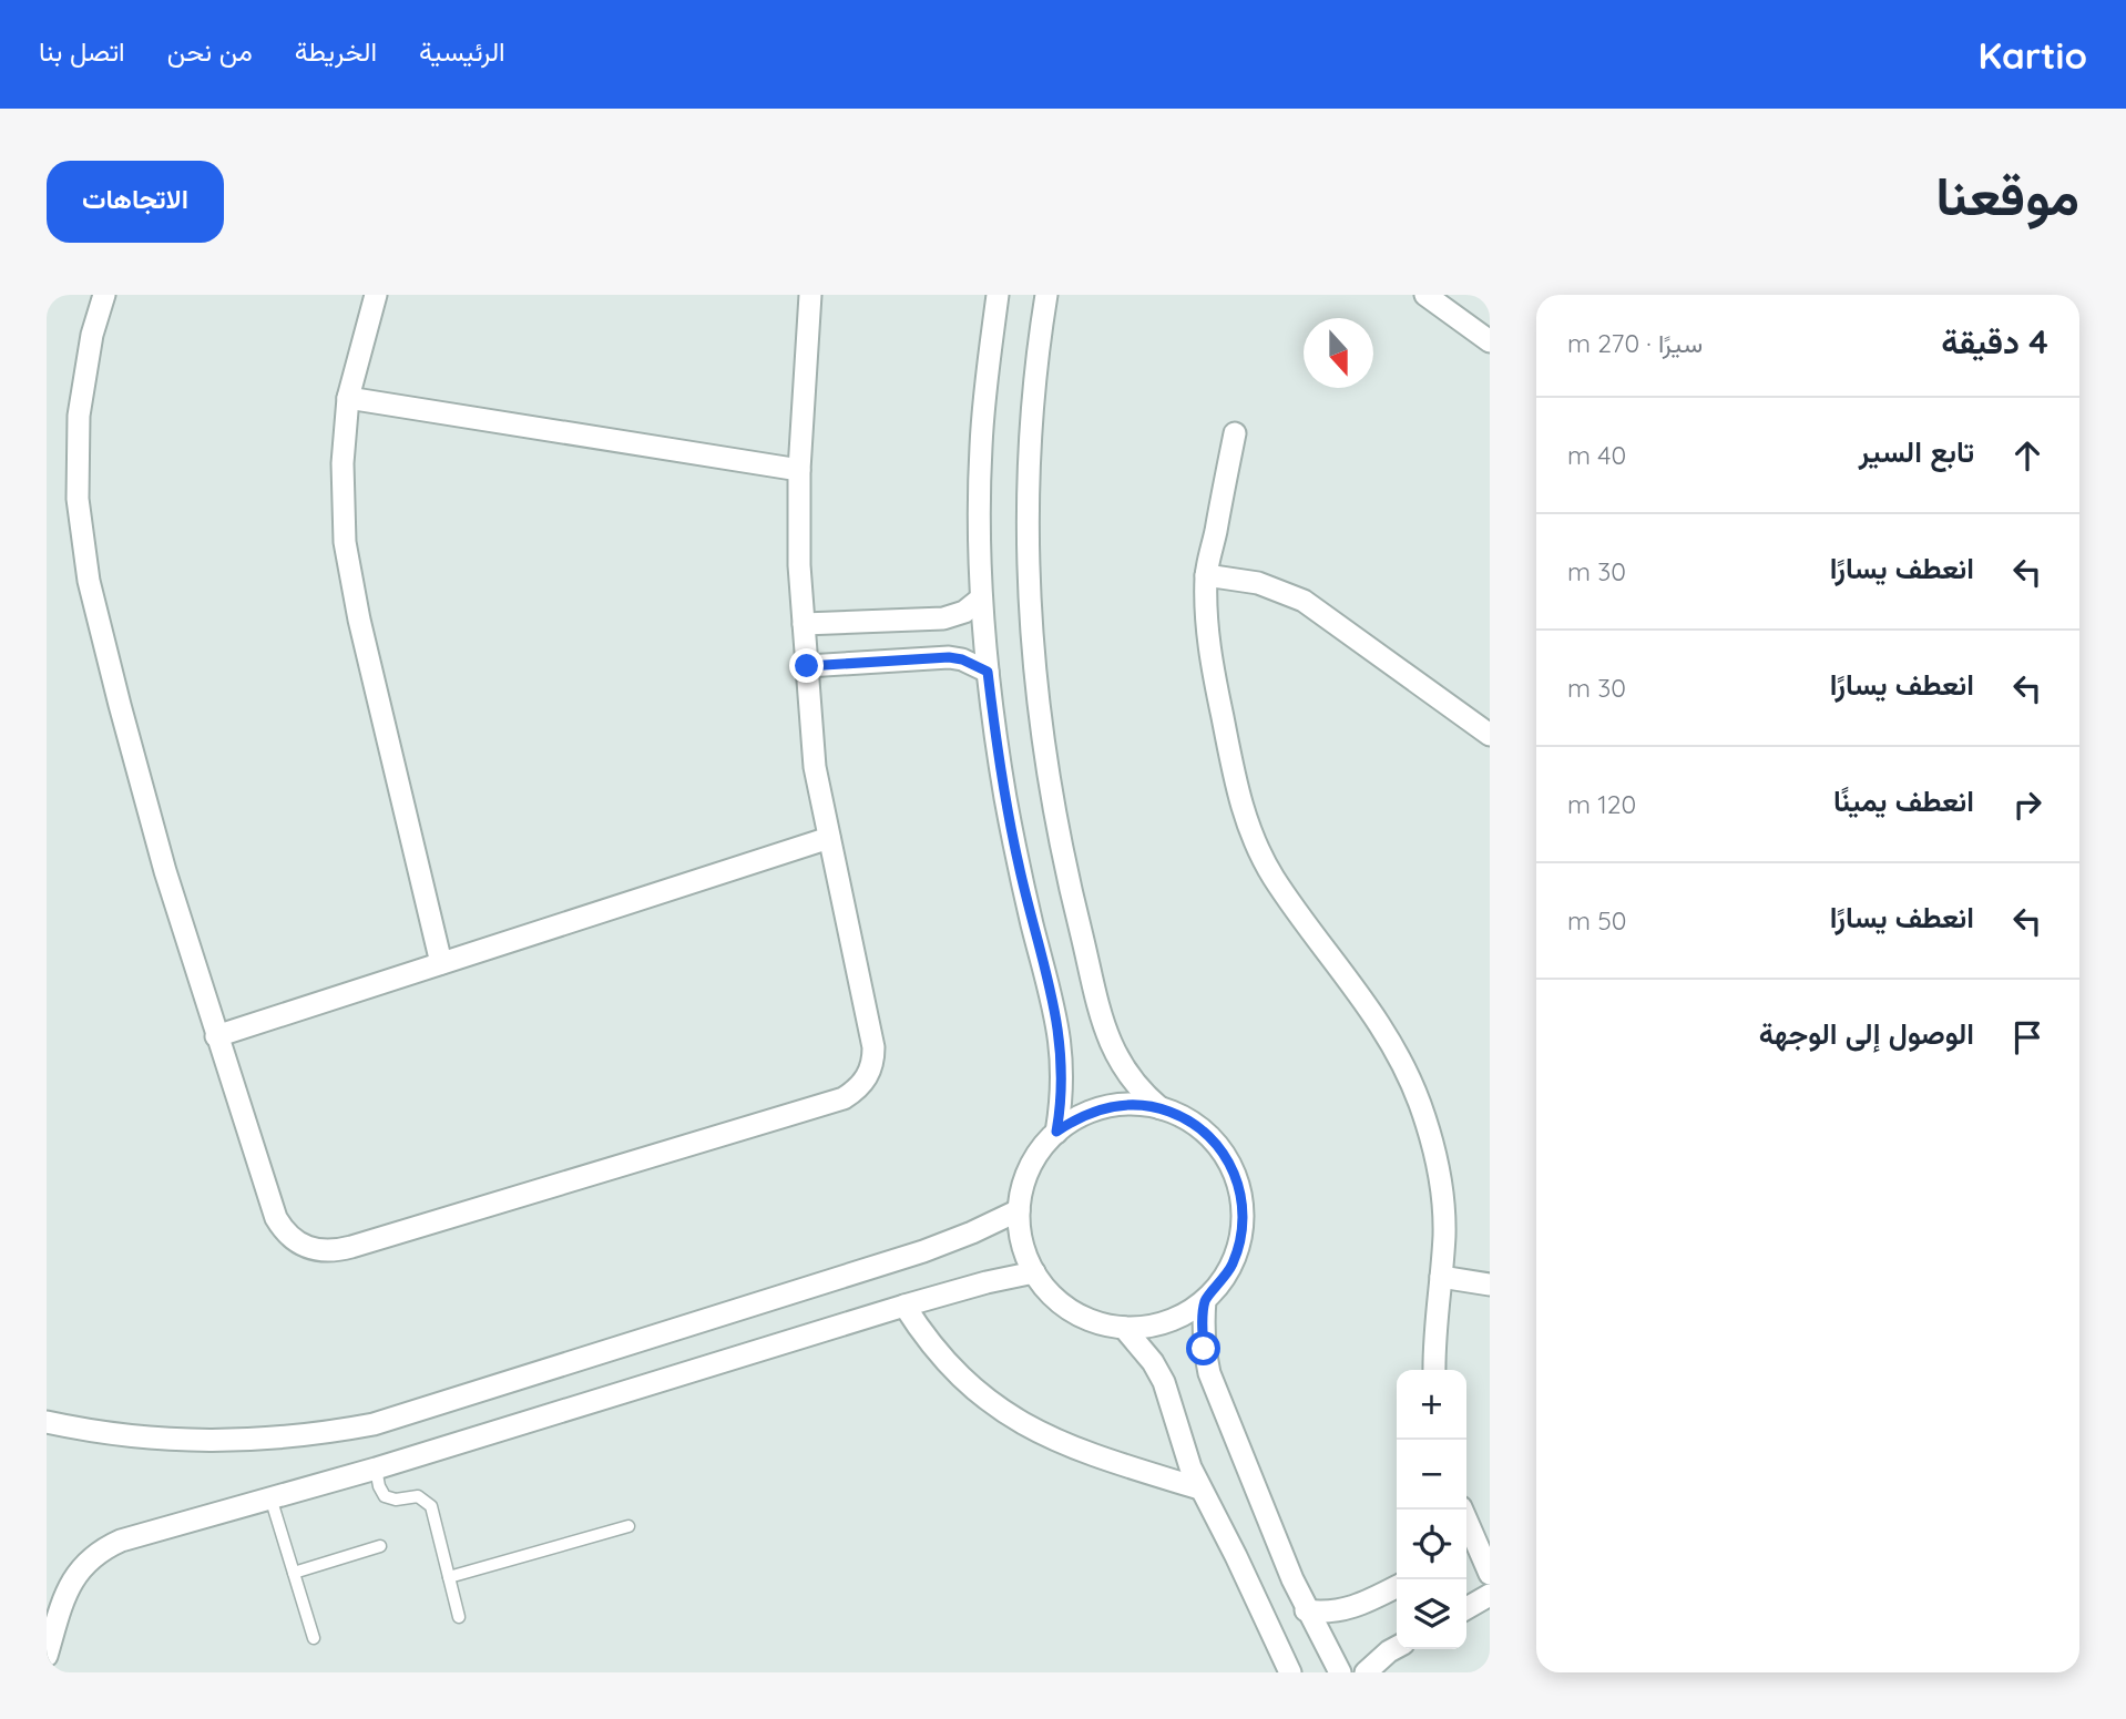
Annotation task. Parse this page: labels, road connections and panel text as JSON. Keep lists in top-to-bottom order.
{
  "north": "bottom",
  "page": {
    "header": "Kartio",
    "nav": [
      "الرئيسية",
      "الخريطة",
      "من نحن",
      "اتصل بنا"
    ],
    "title": "موقعنا",
    "buttons": "الاتجاهات",
    "heading": ["4 دقيقة", "سيرًا · 270 m"],
    "list": [
      ["تابع السير", "40 m"],
      ["انعطف يسارًا", "30 m"],
      ["انعطف يسارًا", "30 m"],
      ["انعطف يمينًا", "120 m"],
      ["انعطف يسارًا", "50 m"],
      "الوصول إلى الوجهة"
    ],
    "map_buttons": ["+", "−"]
  }
}
